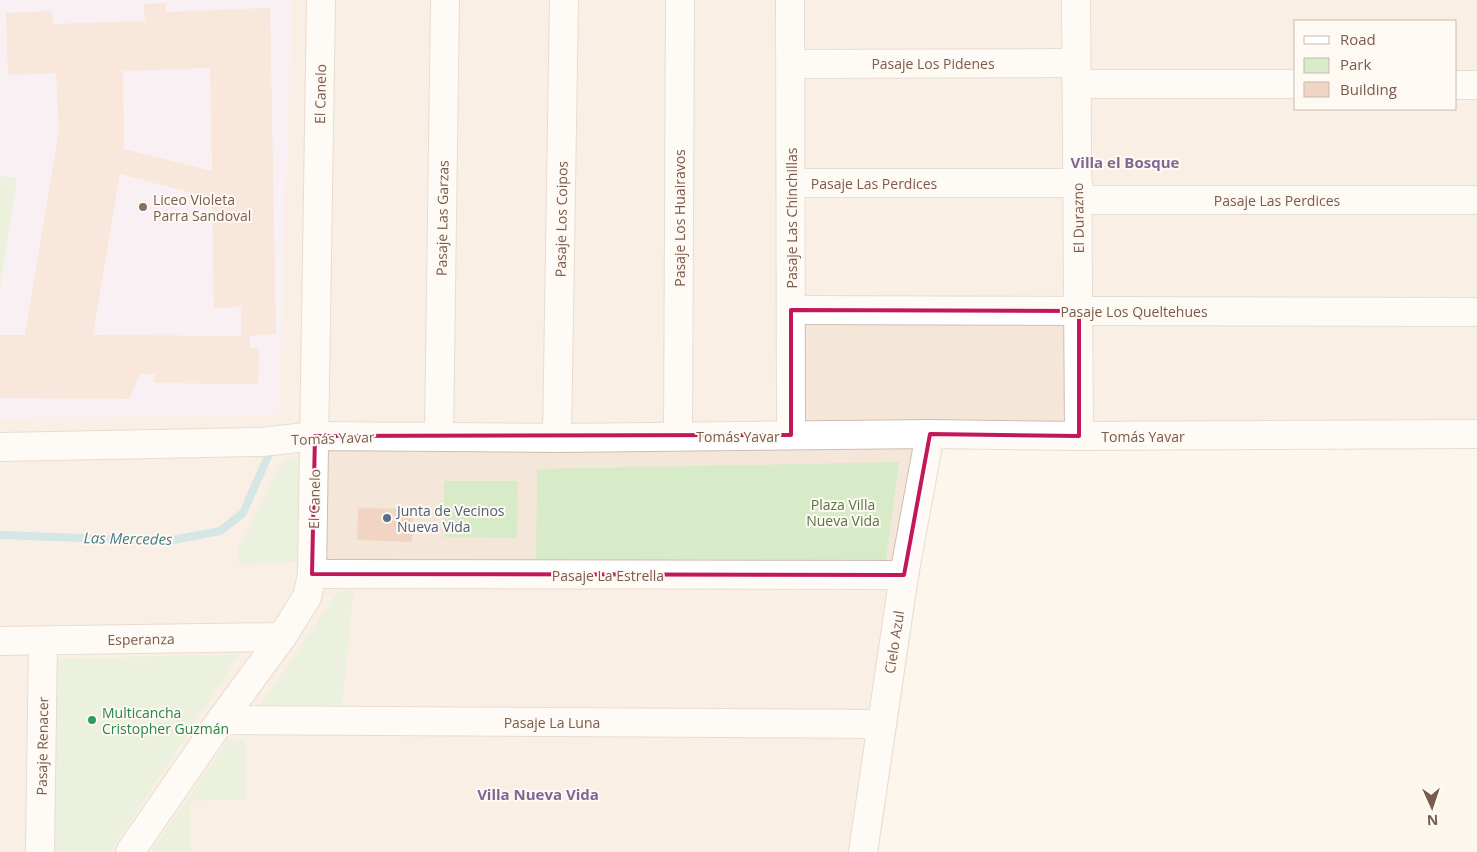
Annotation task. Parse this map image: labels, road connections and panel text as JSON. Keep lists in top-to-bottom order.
{
  "streets": {
    "street": [
      "Pasaje Los Pidenes",
      "El Canelo",
      "Pasaje Las Perdices",
      "Pasaje Las Garzas",
      "Pasaje Los Huairavos",
      "Pasaje Las Chinchillas",
      "El Durazno",
      "Pasaje Los Coipos",
      "Pasaje Los Queltehues",
      "Tomás Yavar",
      "Pasaje La Estrella",
      "Esperanza",
      "Cielo Azul",
      "Pasaje La Luna",
      "Pasaje Renacer"
    ]
  },
  "crossings": [
    ["Pasaje Los Pidenes", "Pasaje Las Chinchillas"],
    ["Pasaje Los Pidenes", "El Durazno"],
    ["El Canelo", "Tomás Yavar"],
    ["El Canelo", "Pasaje La Estrella"],
    ["El Canelo", "Esperanza"],
    ["El Canelo", "Pasaje La Luna"],
    ["Pasaje Las Perdices", "Pasaje Las Chinchillas"],
    ["Pasaje Las Perdices", "El Durazno"],
    ["Pasaje Las Garzas", "Tomás Yavar"],
    ["Pasaje Los Huairavos", "Tomás Yavar"],
    ["Pasaje Las Chinchillas", "Pasaje Los Queltehues"],
    ["Pasaje Las Chinchillas", "Tomás Yavar"],
    ["El Durazno", "Pasaje Los Queltehues"],
    ["El Durazno", "Tomás Yavar"],
    ["Pasaje Los Coipos", "Tomás Yavar"],
    ["Tomás Yavar", "Cielo Azul"],
    ["Pasaje La Estrella", "Cielo Azul"],
    ["Esperanza", "Pasaje Renacer"],
    ["Cielo Azul", "Pasaje La Luna"]
  ],
  "districts": ["Villa el Bosque", "Villa Nueva Vida"],
  "water": ["Las Mercedes"],
  "parks": ["Plaza Villa Nueva Vida"],
  "places": ["Liceo Violeta Parra Sandoval", "Junta de Vecinos Nueva Vida", "Multicancha Cristopher Guzmán"],
  "legend": ["Road", "Park", "Building"],
  "north": "bottom"
}
